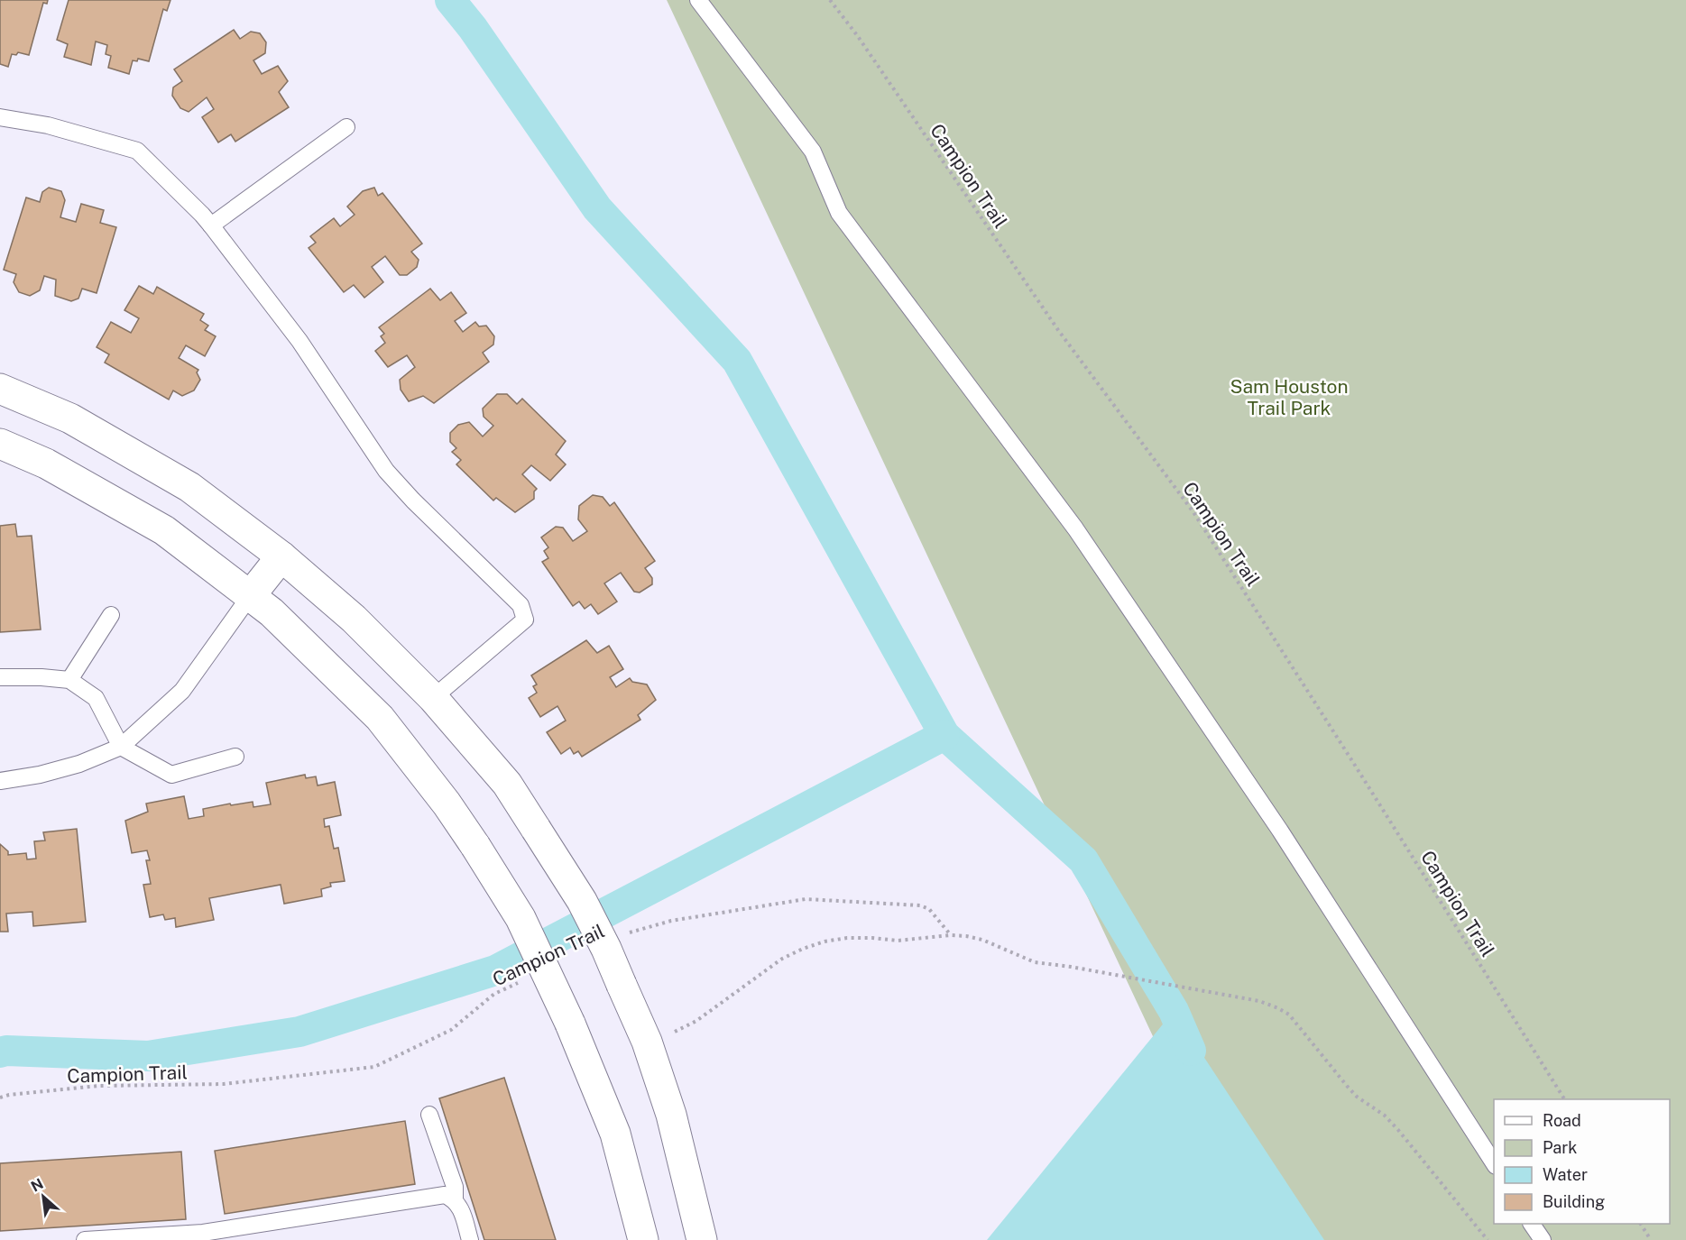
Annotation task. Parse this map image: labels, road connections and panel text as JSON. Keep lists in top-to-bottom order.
{
  "streets": {
    "path": ["Campion Trail"]
  },
  "parks": ["Sam Houston Trail Park"],
  "legend": [
    "Road",
    "Park",
    "Water",
    "Building"
  ],
  "north": "top left"
}
